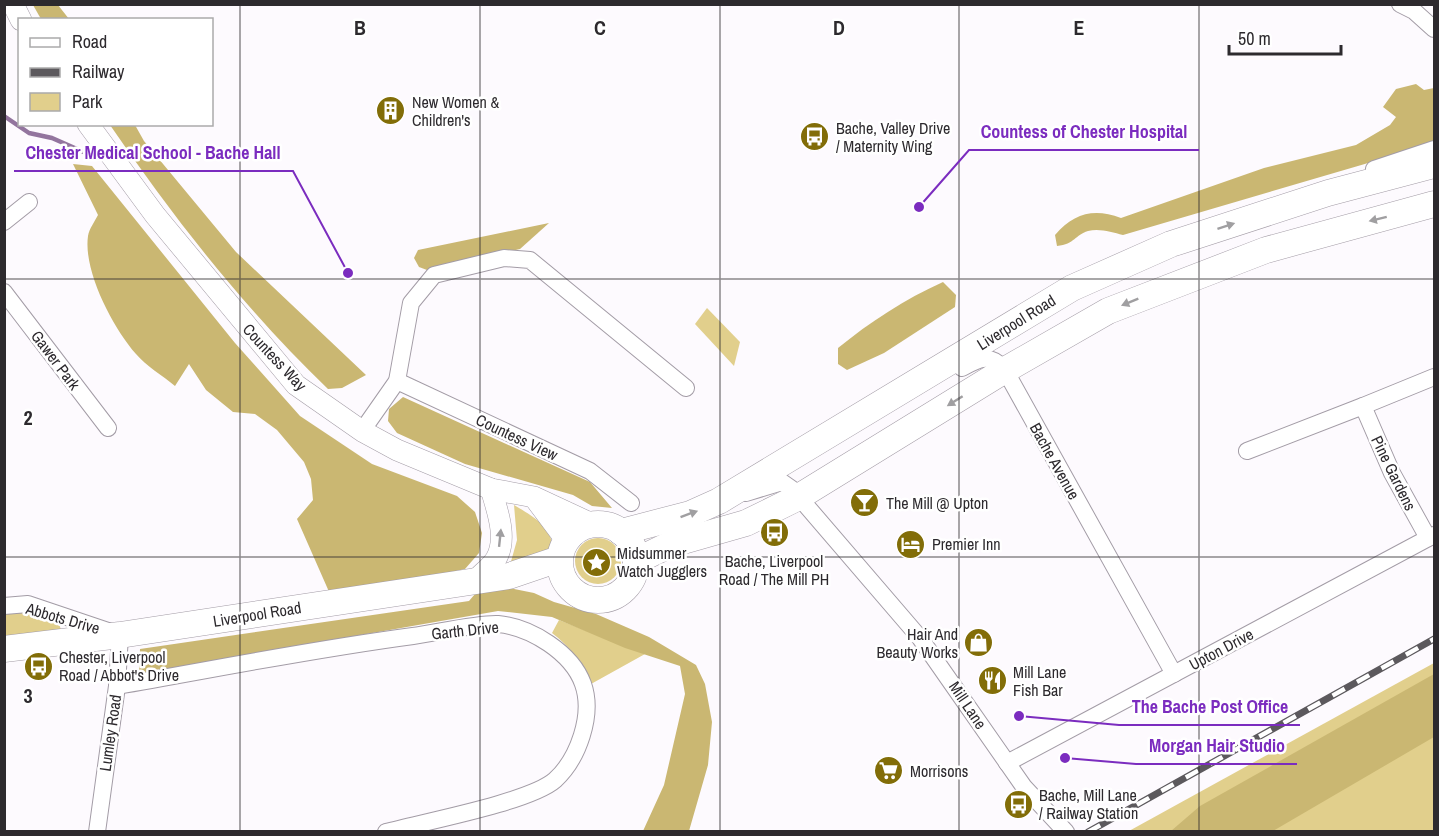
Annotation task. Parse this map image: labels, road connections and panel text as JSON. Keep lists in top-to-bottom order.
{
  "streets": {
    "highway": ["Liverpool Road"],
    "main road": ["Countess Way"],
    "street": [
      "Gawer Park",
      "Countess View",
      "Bache Avenue",
      "Pine Gardens",
      "Abbots Drive",
      "Garth Drive",
      "Upton Drive",
      "Mill Lane",
      "Lumley Road"
    ]
  },
  "crossings": [
    ["Liverpool Road", "Countess Way"],
    ["Liverpool Road", "Abbots Drive"],
    ["Liverpool Road", "Mill Lane"],
    ["Liverpool Road", "Lumley Road"],
    ["Bache Avenue", "Upton Drive"],
    ["Pine Gardens", "Upton Drive"],
    ["Abbots Drive", "Lumley Road"],
    ["Garth Drive", "Lumley Road"],
    ["Upton Drive", "Mill Lane"]
  ],
  "places": {
    "building": ["New Women & Children's"],
    "bus stop": [
      "Bache, Valley Drive / Maternity Wing",
      "Bache, Liverpool Road / The Mill PH",
      "Chester, Liverpool Road / Abbot's Drive",
      "Bache, Mill Lane / Railway Station"
    ],
    "other": [
      "Countess of Chester Hospital",
      "Chester Medical School - Bache Hall",
      "The Bache Post Office",
      "Morgan Hair Studio"
    ],
    "bar": ["The Mill @ Upton"],
    "hotel": ["Premier Inn"],
    "place": ["Midsummer Watch Jugglers"],
    "shop": ["Hair And Beauty Works"],
    "restaurant": ["Mill Lane Fish Bar"],
    "supermarket": ["Morrisons"]
  },
  "legend": ["Road", "Railway", "Park"],
  "scale_bar": "50 m",
  "grid": {
    "columns": [
      "B",
      "C",
      "D",
      "E"
    ],
    "rows": ["2", "3"]
  }
}
